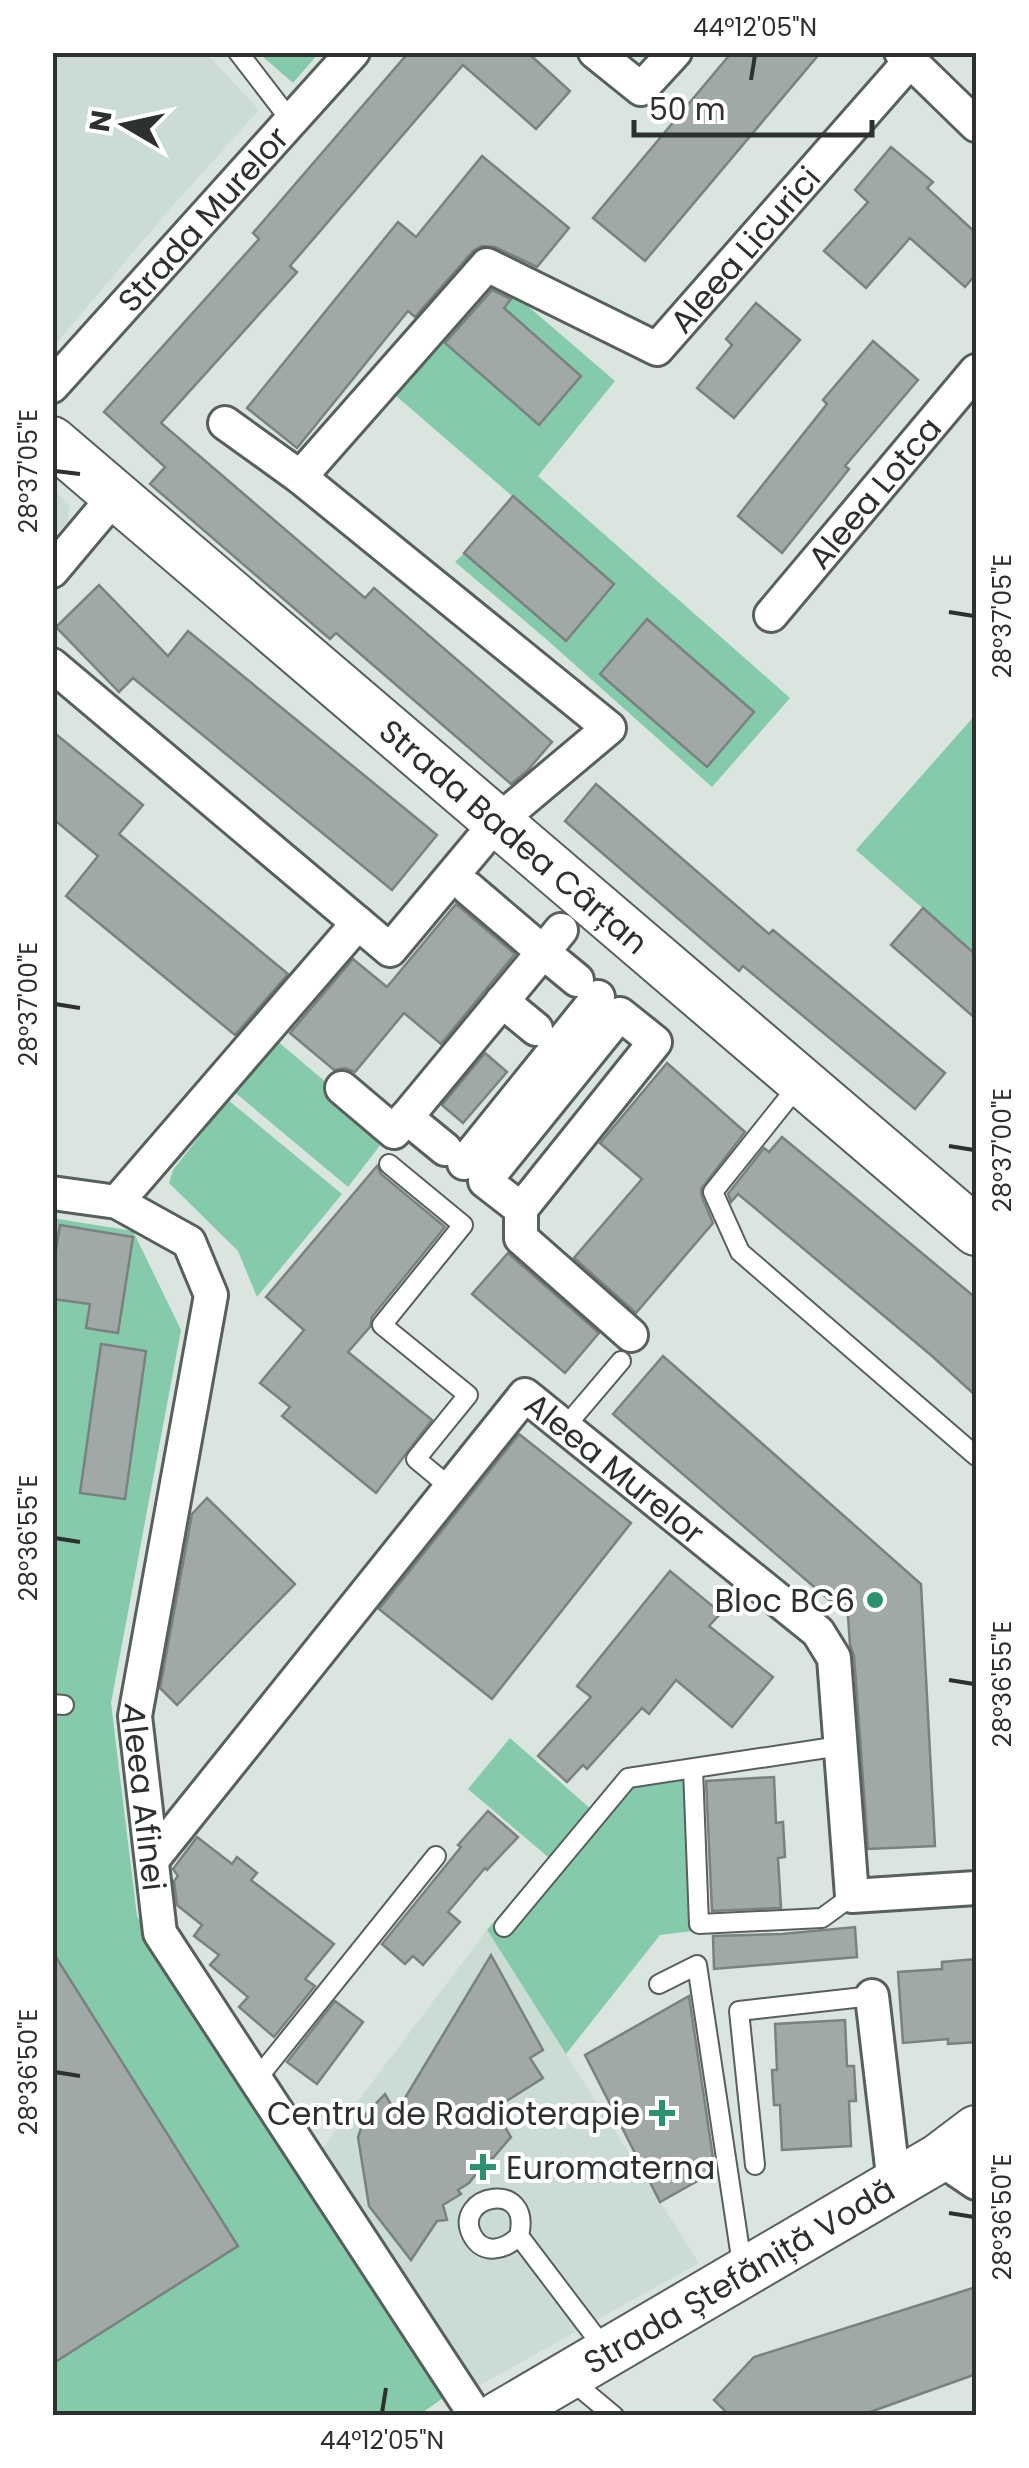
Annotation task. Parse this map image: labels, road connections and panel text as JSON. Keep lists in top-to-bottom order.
{
  "streets": {
    "street": [
      "Strada Murelor",
      "Aleea Licurici",
      "Aleea Lotca",
      "Strada Badea Cârțan",
      "Aleea Murelor",
      "Aleea Afinei",
      "Strada Ștefăniță Vodă"
    ]
  },
  "crossings": [
    ["Aleea Murelor", "Aleea Afinei"]
  ],
  "places": {
    "other": ["Bloc BC6"],
    "health": ["Centru de Radioterapie", "Euromaterna"]
  },
  "scale_bar": "50 m",
  "north": "left",
  "coordinates": [
    "44°12'05\"N",
    "28°37'05\"E",
    "28°37'00\"E",
    "28°36'55\"E",
    "28°36'50\"E"
  ]
}
